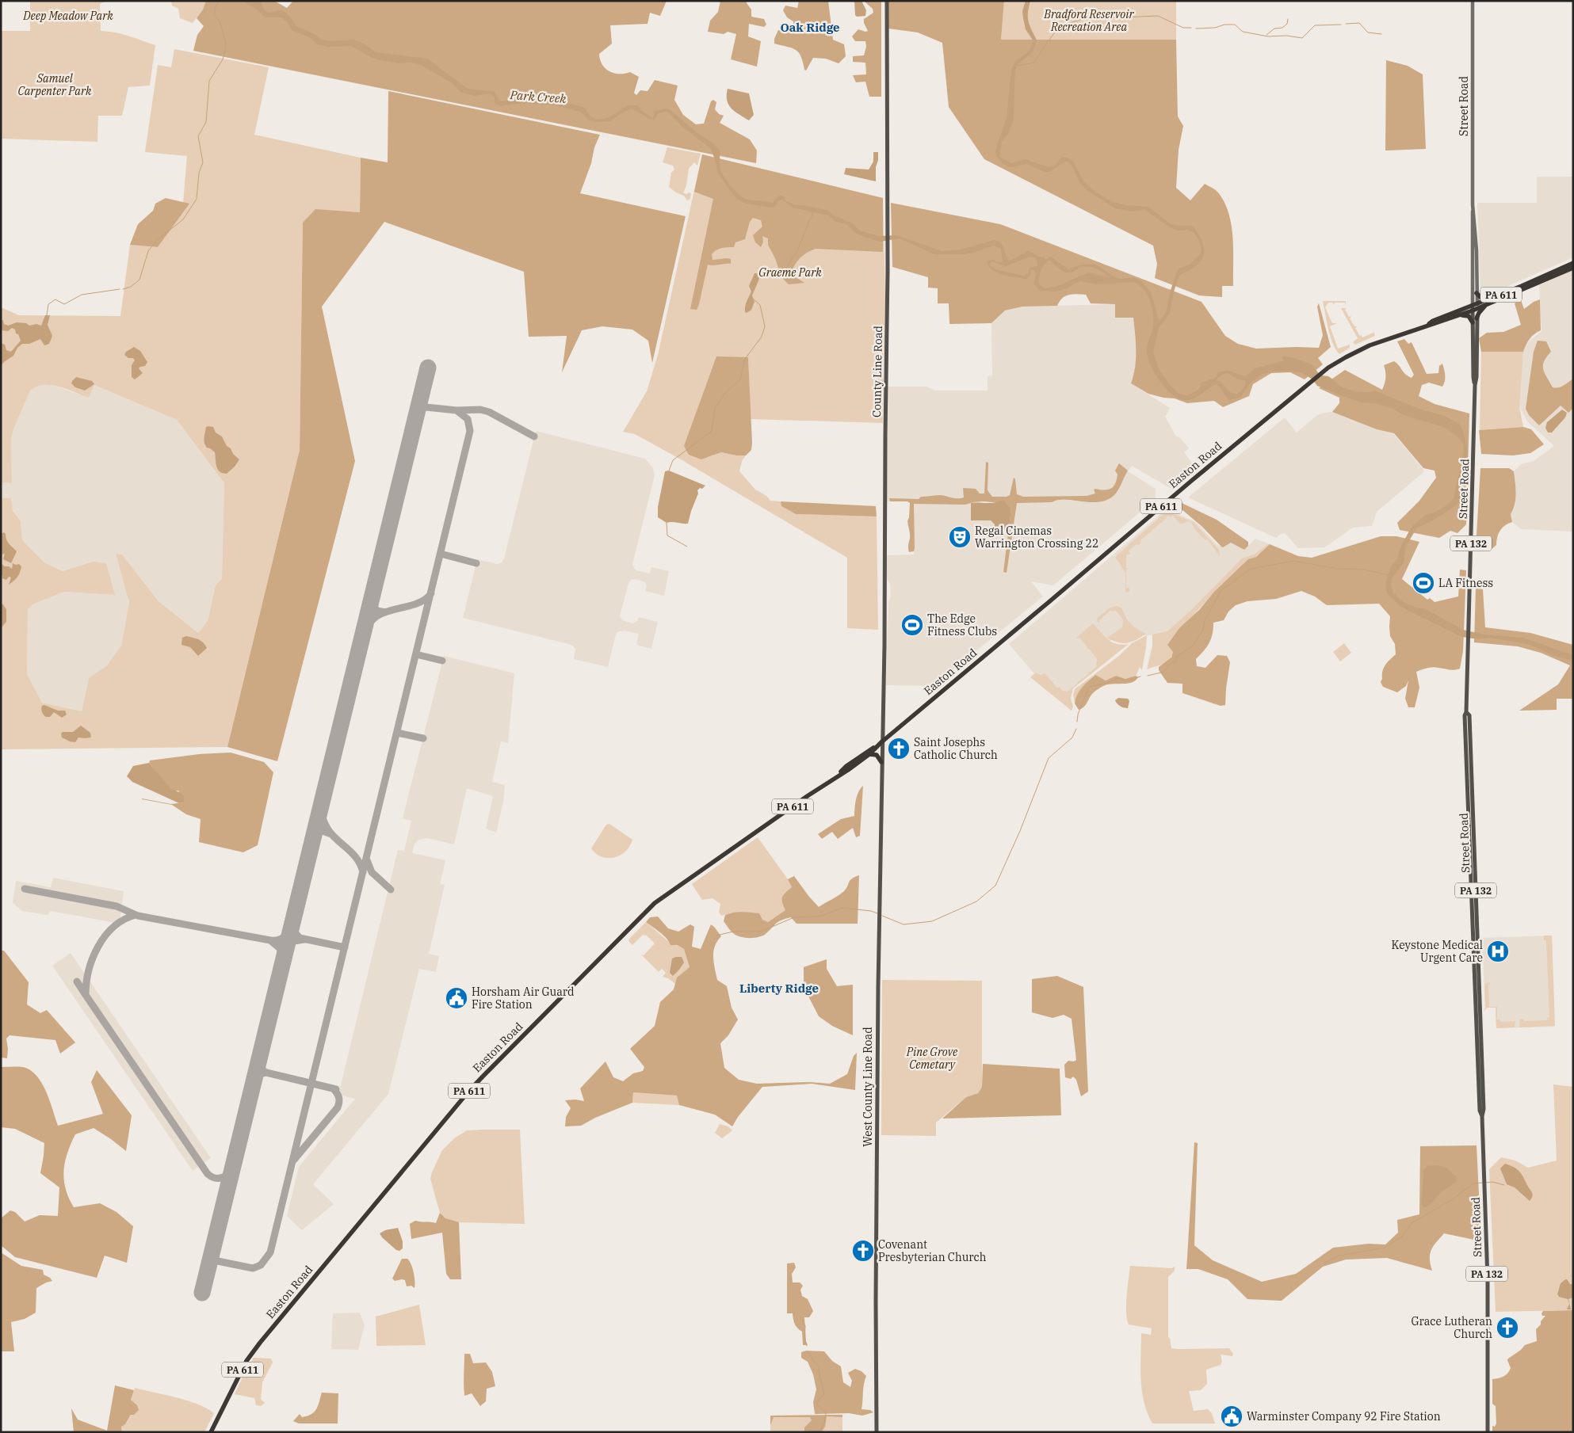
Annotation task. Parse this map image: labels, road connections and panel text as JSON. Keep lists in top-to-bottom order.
{
  "streets": {
    "highway": ["PA 611", "Easton Road"],
    "main road": [
      "Street Road",
      "County Line Road",
      "PA 132",
      "West County Line Road"
    ]
  },
  "crossings": [
    ["Street Road", "Easton Road"],
    ["County Line Road", "Easton Road"],
    ["County Line Road", "West County Line Road"],
    ["Easton Road", "West County Line Road"]
  ],
  "districts": ["Oak Ridge", "Liberty Ridge"],
  "water": ["Park Creek"],
  "parks": [
    "Bradford Reservoir Recreation Area",
    "Deep Meadow Park",
    "Samuel Carpenter Park",
    "Graeme Park",
    "Pine Grove Cemetary"
  ],
  "places": {
    "theatre": ["Regal Cinemas Warrington Crossing 22"],
    "sports": ["LA Fitness", "The Edge Fitness Clubs"],
    "church": ["Saint Josephs Catholic Church", "Covenant Presbyterian Church", "Grace Lutheran Church"],
    "hospital": ["Keystone Medical Urgent Care"],
    "public building": ["Horsham Air Guard Fire Station", "Warminster Company 92 Fire Station"]
  }
}
